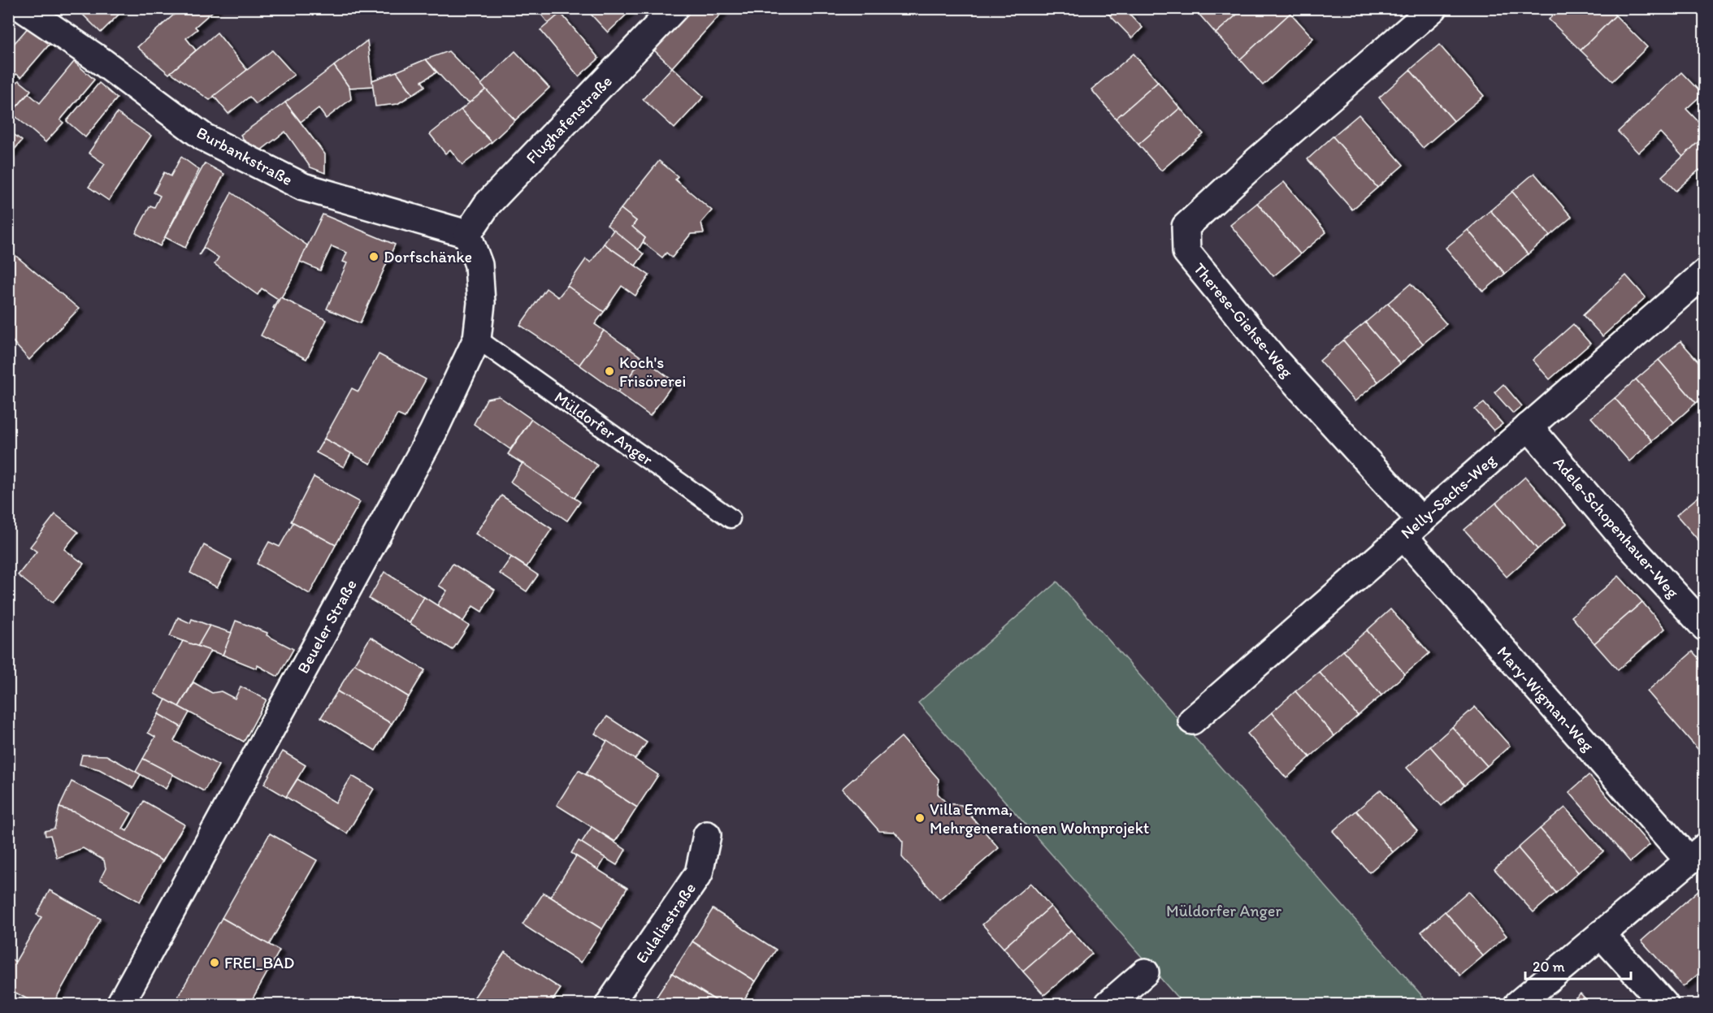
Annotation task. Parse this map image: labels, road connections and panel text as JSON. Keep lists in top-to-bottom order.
{
  "streets": {
    "street": [
      "Flughafenstraße",
      "Burbankstraße",
      "Therese-Giehse-Weg",
      "Nelly-Sachs-Weg",
      "Adele-Schopenhauer-Weg",
      "Beueler Straße",
      "Mary-Wigman-Weg",
      "Eulaliastraße"
    ],
    "lane": ["Müldorfer Anger"]
  },
  "crossings": [
    ["Flughafenstraße", "Burbankstraße"],
    ["Flughafenstraße", "Beueler Straße"],
    ["Burbankstraße", "Beueler Straße"],
    ["Therese-Giehse-Weg", "Nelly-Sachs-Weg"],
    ["Therese-Giehse-Weg", "Mary-Wigman-Weg"],
    ["Müldorfer Anger", "Beueler Straße"],
    ["Nelly-Sachs-Weg", "Adele-Schopenhauer-Weg"],
    ["Nelly-Sachs-Weg", "Mary-Wigman-Weg"]
  ],
  "parks": ["Müldorfer Anger"],
  "places": [
    "Dorfschänke",
    "Koch's Frisörerei",
    "Villa Emma, Mehrgenerationen Wohnprojekt",
    "FREI_BAD"
  ],
  "scale_bar": "20 m"
}
